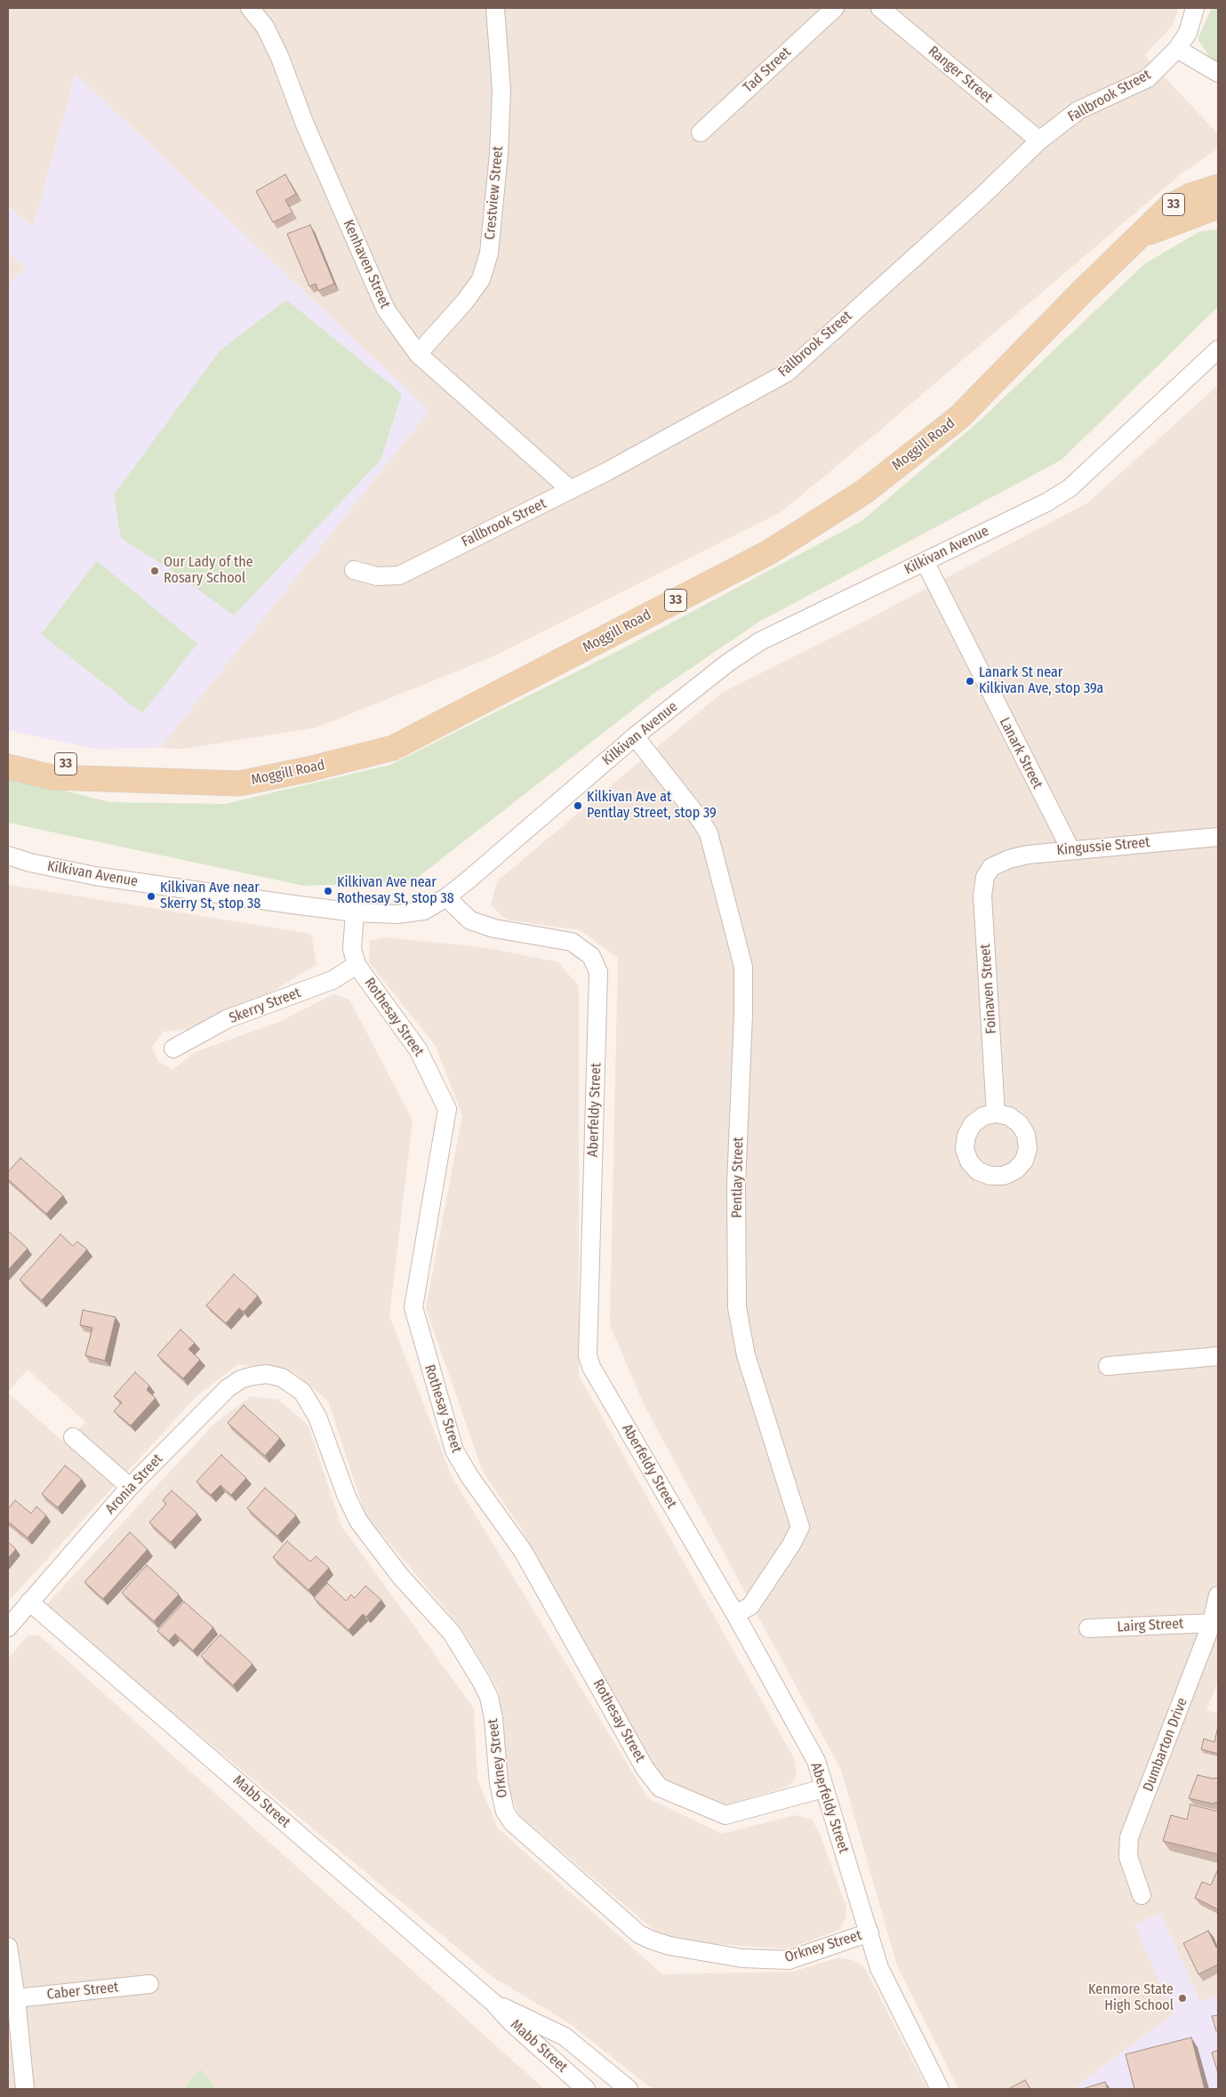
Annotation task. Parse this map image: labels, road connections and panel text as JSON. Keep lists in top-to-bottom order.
{
  "streets": {
    "main road": ["33", "Moggill Road"],
    "street": [
      "Tad Street",
      "Ranger Street",
      "Fallbrook Street",
      "Crestview Street",
      "Kenhaven Street",
      "Kilkivan Avenue",
      "Lanark Street",
      "Kingussie Street",
      "Foinaven Street",
      "Skerry Street",
      "Rothesay Street",
      "Aberfeldy Street",
      "Pentlay Street",
      "Aronia Street",
      "Lairg Street",
      "Dumbarton Drive",
      "Orkney Street",
      "Mabb Street",
      "Caber Street"
    ]
  },
  "crossings": [
    ["Ranger Street", "Fallbrook Street"],
    ["Fallbrook Street", "Kenhaven Street"],
    ["Crestview Street", "Kenhaven Street"],
    ["Kilkivan Avenue", "Lanark Street"],
    ["Kilkivan Avenue", "Rothesay Street"],
    ["Kilkivan Avenue", "Aberfeldy Street"],
    ["Kilkivan Avenue", "Pentlay Street"],
    ["Lanark Street", "Kingussie Street"],
    ["Kingussie Street", "Foinaven Street"],
    ["Skerry Street", "Rothesay Street"],
    ["Rothesay Street", "Aberfeldy Street"],
    ["Aberfeldy Street", "Pentlay Street"],
    ["Aberfeldy Street", "Orkney Street"],
    ["Aronia Street", "Orkney Street"],
    ["Aronia Street", "Mabb Street"],
    ["Lairg Street", "Dumbarton Drive"]
  ],
  "places": [
    "Our Lady of the Rosary School",
    "Lanark St near Kilkivan Ave, stop 39a",
    "Kilkivan Ave at Pentlay Street, stop 39",
    "Kilkivan Ave near Rothesay St, stop 38",
    "Kilkivan Ave near Skerry St, stop 38",
    "Kenmore State High School"
  ]
}
